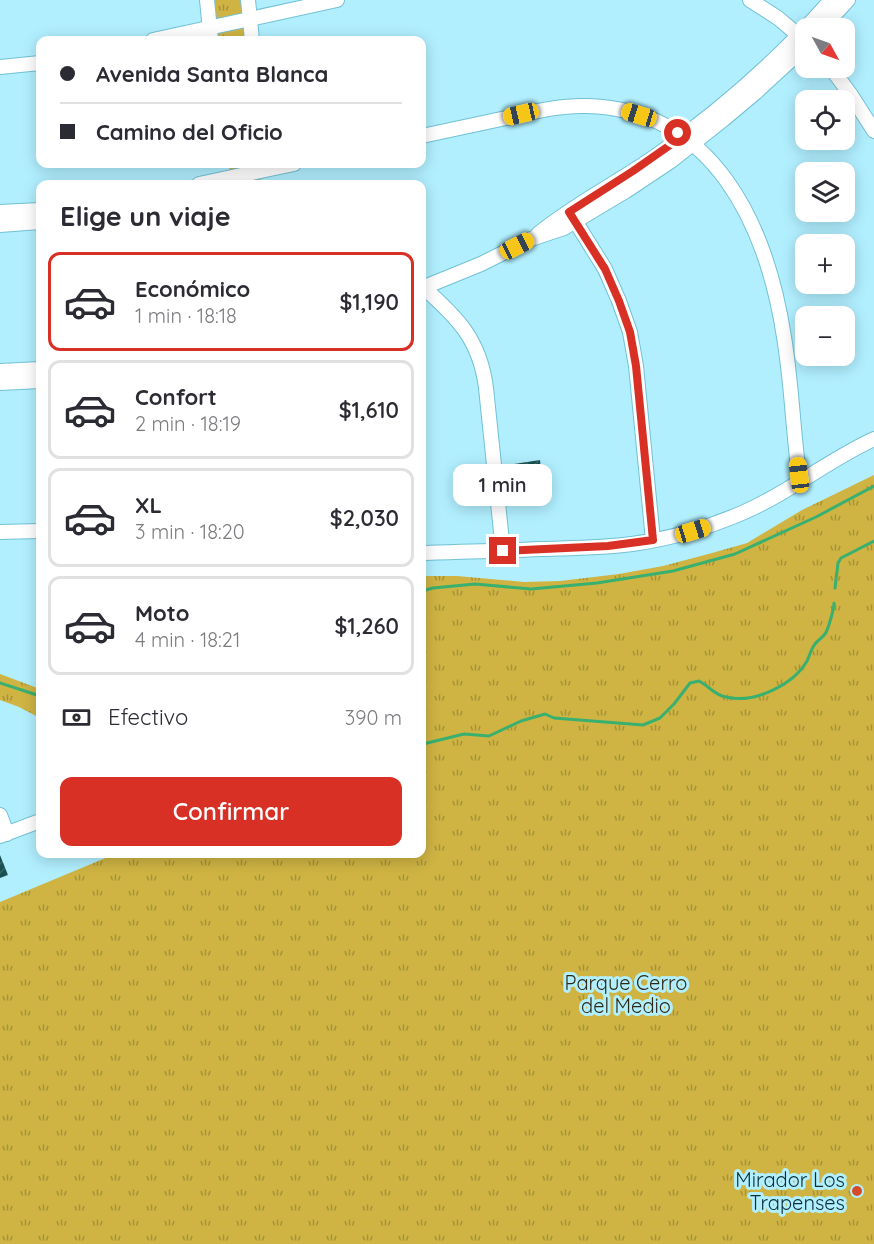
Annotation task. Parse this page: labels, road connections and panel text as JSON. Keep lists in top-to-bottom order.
{
  "parks": ["Parque Cerro del Medio"],
  "places": ["Mirador Los Trapenses"],
  "north": "bottom right",
  "page": {
    "map_buttons": ["+", "−"],
    "banner": ["Avenida Santa Blanca", "Camino del Oficio"],
    "heading": "Elige un viaje",
    "list": [
      {
        "name": "Económico",
        "note": "1 min · 18:18",
        "value": "$1,190"
      },
      {
        "name": "Confort",
        "note": "2 min · 18:19",
        "value": "$1,610"
      },
      {
        "name": "XL",
        "note": "3 min · 18:20",
        "value": "$2,030"
      },
      {
        "name": "Moto",
        "note": "4 min · 18:21",
        "value": "$1,260"
      }
    ],
    "bubble": "1 min",
    "pay": ["Efectivo", "390 m"],
    "buttons": "Confirmar"
  }
}
